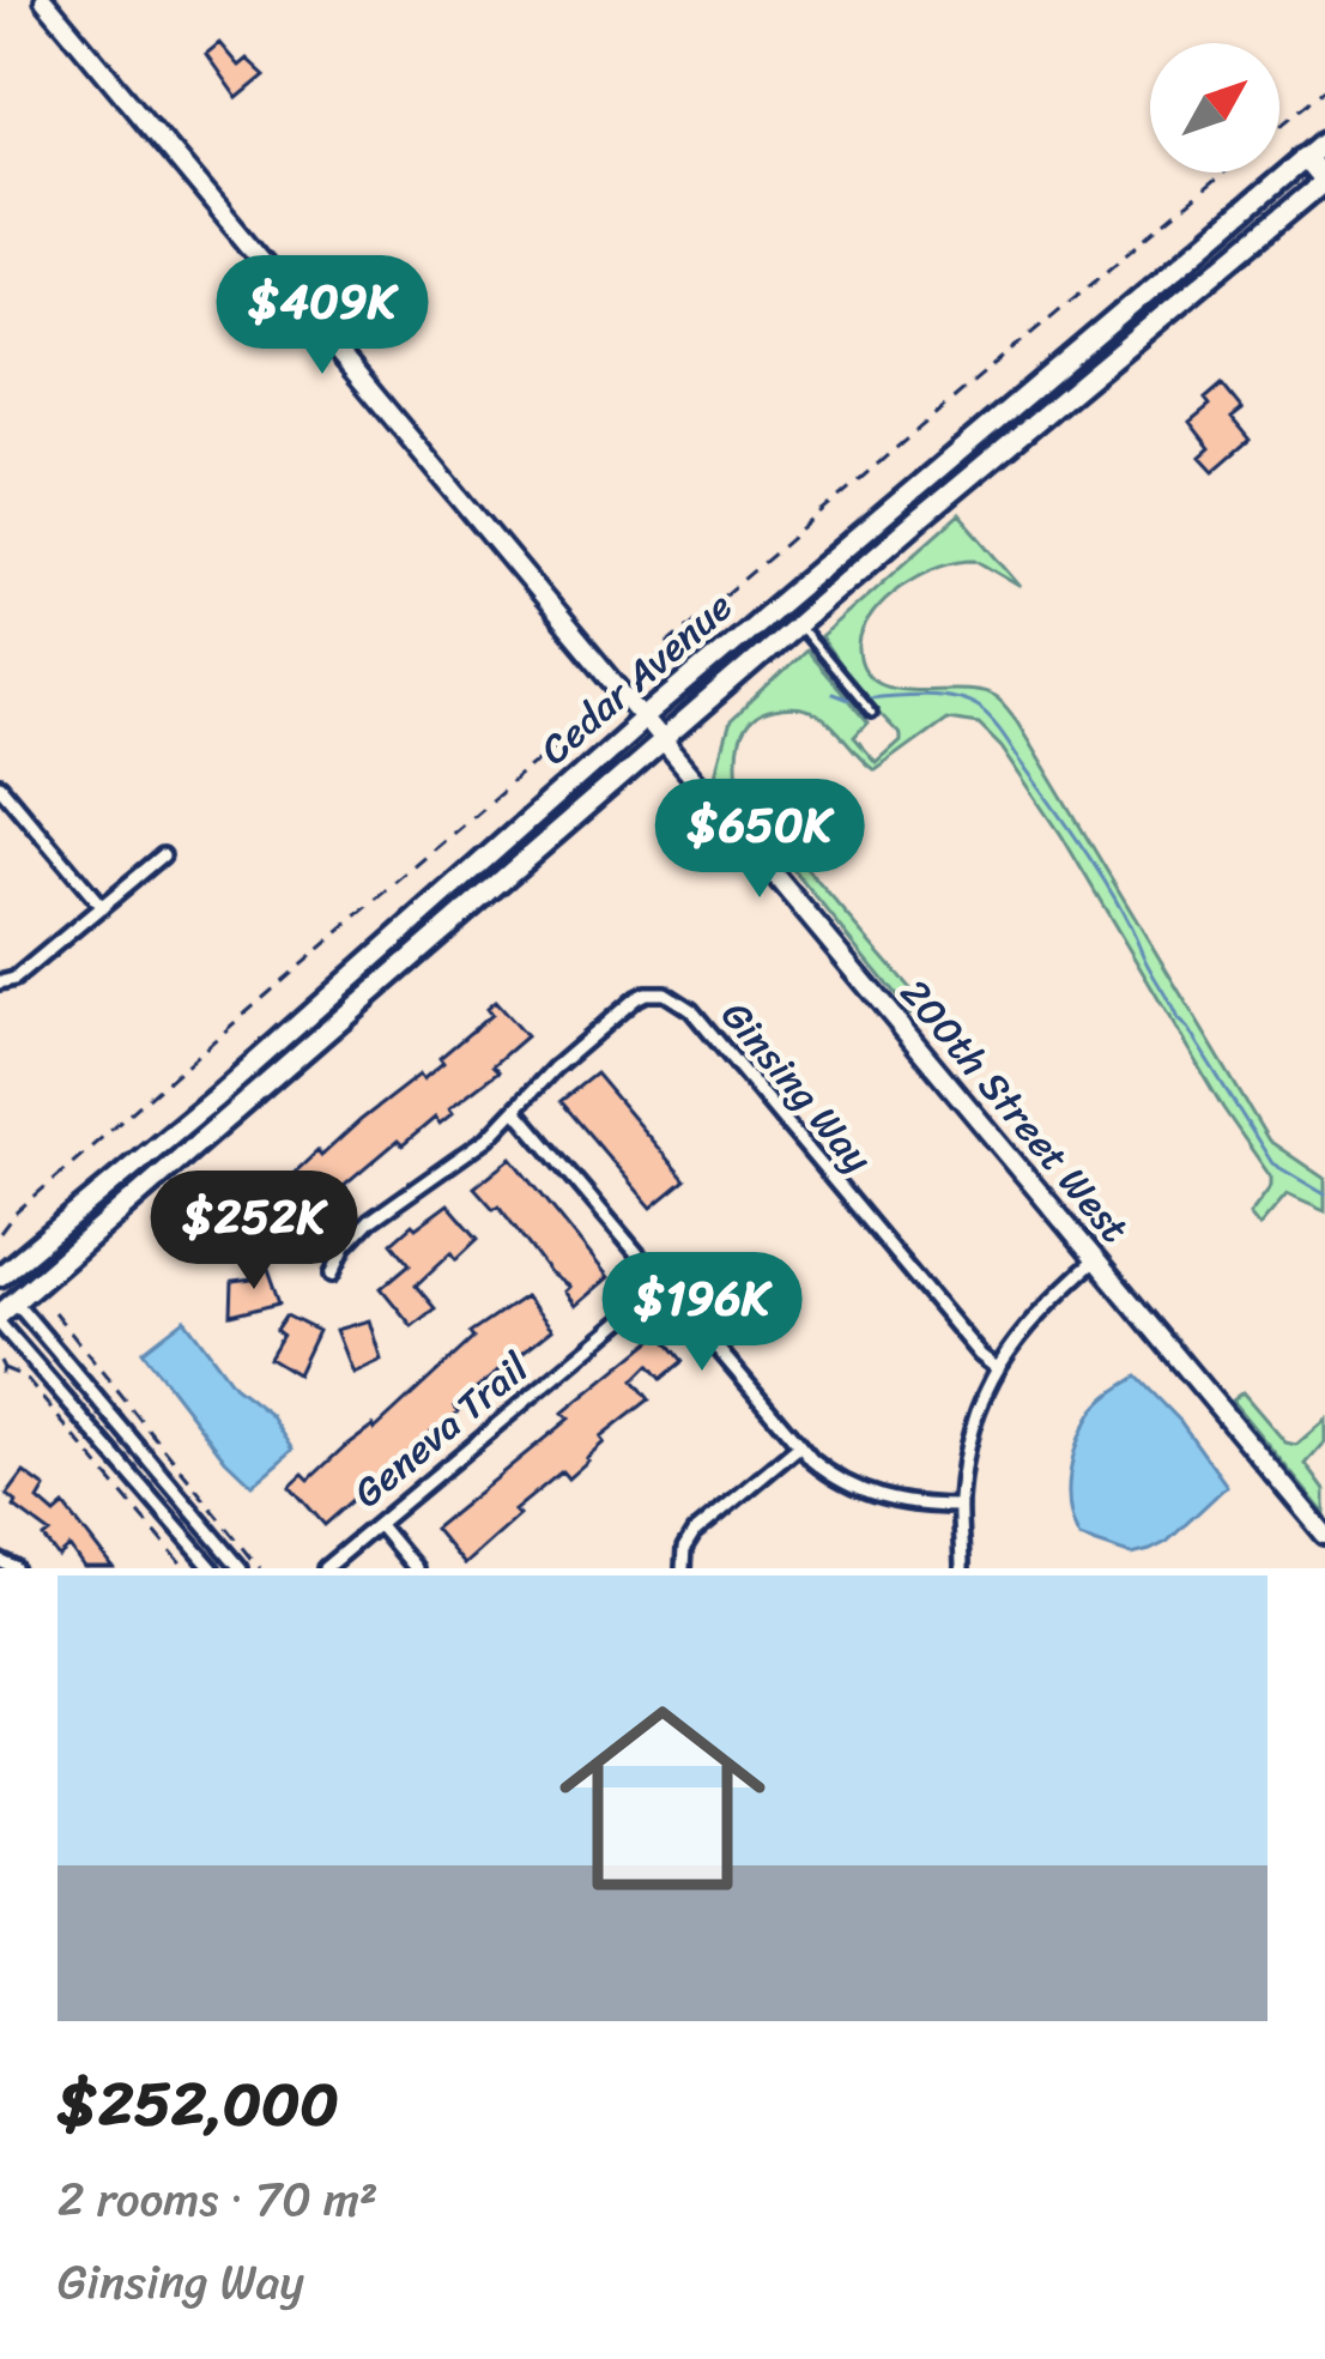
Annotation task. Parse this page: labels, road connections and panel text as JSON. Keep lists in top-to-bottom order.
{
  "streets": {
    "main road": ["Cedar Avenue"],
    "street": ["Ginsing Way", "200th Street West", "Geneva Trail"]
  },
  "crossings": [
    ["Cedar Avenue", "200th Street West"]
  ],
  "north": "top right",
  "page": {
    "price": [
      "$409K",
      "$650K",
      "$252K",
      "$196K"
    ],
    "list": [
      {
        "name": "$252,000",
        "note": "2 rooms · 70 m² · Ginsing Way"
      }
    ]
  }
}
